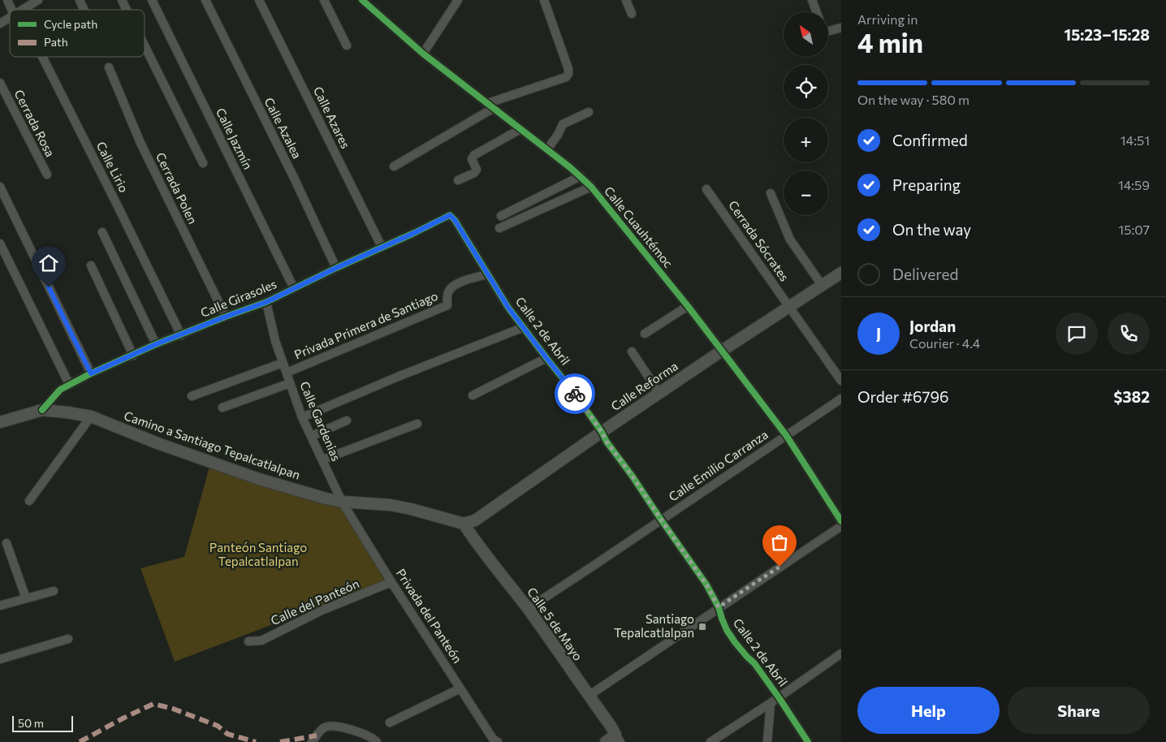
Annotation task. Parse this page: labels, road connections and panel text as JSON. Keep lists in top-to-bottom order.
{
  "streets": {
    "street": [
      "Calle Azares",
      "Cerrada Rosa",
      "Calle Azalea",
      "Calle Jazmín",
      "Calle Lirio",
      "Cerrada Polen",
      "Calle Cuauhtémoc",
      "Cerrada Sócrates",
      "Calle Girasoles",
      "Privada Primera de Santiago",
      "Calle 2 de Abril",
      "Calle Reforma",
      "Calle Gardenias",
      "Camino a Santiago Tepalcatlalpan",
      "Calle Emilio Carranza",
      "Calle del Panteón",
      "Privada del Panteón",
      "Calle 5 de Mayo"
    ]
  },
  "crossings": [
    ["Calle Azares", "Calle Girasoles"],
    ["Calle Azalea", "Calle Girasoles"],
    ["Calle Jazmín", "Calle Girasoles"],
    ["Calle Lirio", "Calle Girasoles"],
    ["Cerrada Polen", "Calle Girasoles"],
    ["Calle Cuauhtémoc", "Calle Reforma"],
    ["Calle Cuauhtémoc", "Calle Emilio Carranza"],
    ["Cerrada Sócrates", "Calle Reforma"],
    ["Calle Girasoles", "Calle 2 de Abril"],
    ["Calle Girasoles", "Calle Gardenias"],
    ["Calle Girasoles", "Camino a Santiago Tepalcatlalpan"],
    ["Privada Primera de Santiago", "Calle 2 de Abril"],
    ["Privada Primera de Santiago", "Calle Gardenias"],
    ["Calle 2 de Abril", "Calle Reforma"],
    ["Calle 2 de Abril", "Calle Emilio Carranza"],
    ["Calle Reforma", "Camino a Santiago Tepalcatlalpan"],
    ["Calle Reforma", "Calle 5 de Mayo"],
    ["Calle Gardenias", "Camino a Santiago Tepalcatlalpan"],
    ["Calle Gardenias", "Privada del Panteón"],
    ["Camino a Santiago Tepalcatlalpan", "Privada del Panteón"],
    ["Camino a Santiago Tepalcatlalpan", "Calle 5 de Mayo"],
    ["Calle Emilio Carranza", "Calle 5 de Mayo"],
    ["Calle del Panteón", "Privada del Panteón"]
  ],
  "parks": ["Panteón Santiago Tepalcatlalpan"],
  "places": {
    "transit": ["Santiago Tepalcatlalpan"]
  },
  "legend": ["Cycle path", "Path"],
  "scale_bar": "50 m",
  "north": "top left",
  "page": {
    "heading": ["4 min", "Arriving in", "15:23–15:28"],
    "panel": [
      "Jordan",
      "Courier · 4.4",
      "Order #6796",
      "$382"
    ],
    "map_buttons": ["+", "−"],
    "bar": "On the way · 580 m",
    "list": [
      ["Confirmed", "14:51"],
      ["Preparing", "14:59"],
      ["On the way", "15:07"],
      "Delivered"
    ],
    "round": "J",
    "buttons": ["Help", "Share"],
    "scale": "50 m"
  }
}
